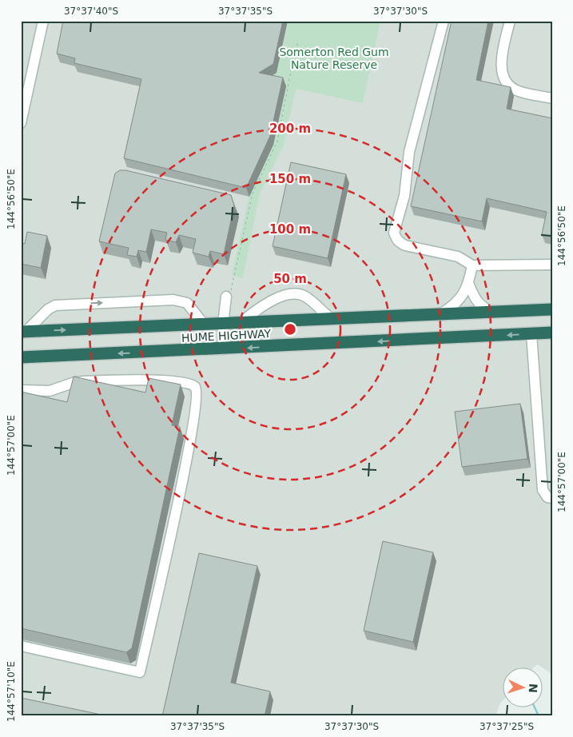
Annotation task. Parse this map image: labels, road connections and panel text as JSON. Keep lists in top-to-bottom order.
{
  "streets": {
    "highway": ["HUME HIGHWAY"]
  },
  "parks": ["Somerton Red Gum Nature Reserve"],
  "north": "right",
  "coordinates": [
    "37°37'40\"S",
    "37°37'35\"S",
    "37°37'30\"S",
    "144°56'50\"E",
    "144°57'00\"E",
    "144°57'10\"E",
    "37°37'25\"S"
  ],
  "rings": [
    "200 m",
    "150 m",
    "100 m",
    "50 m"
  ]
}
